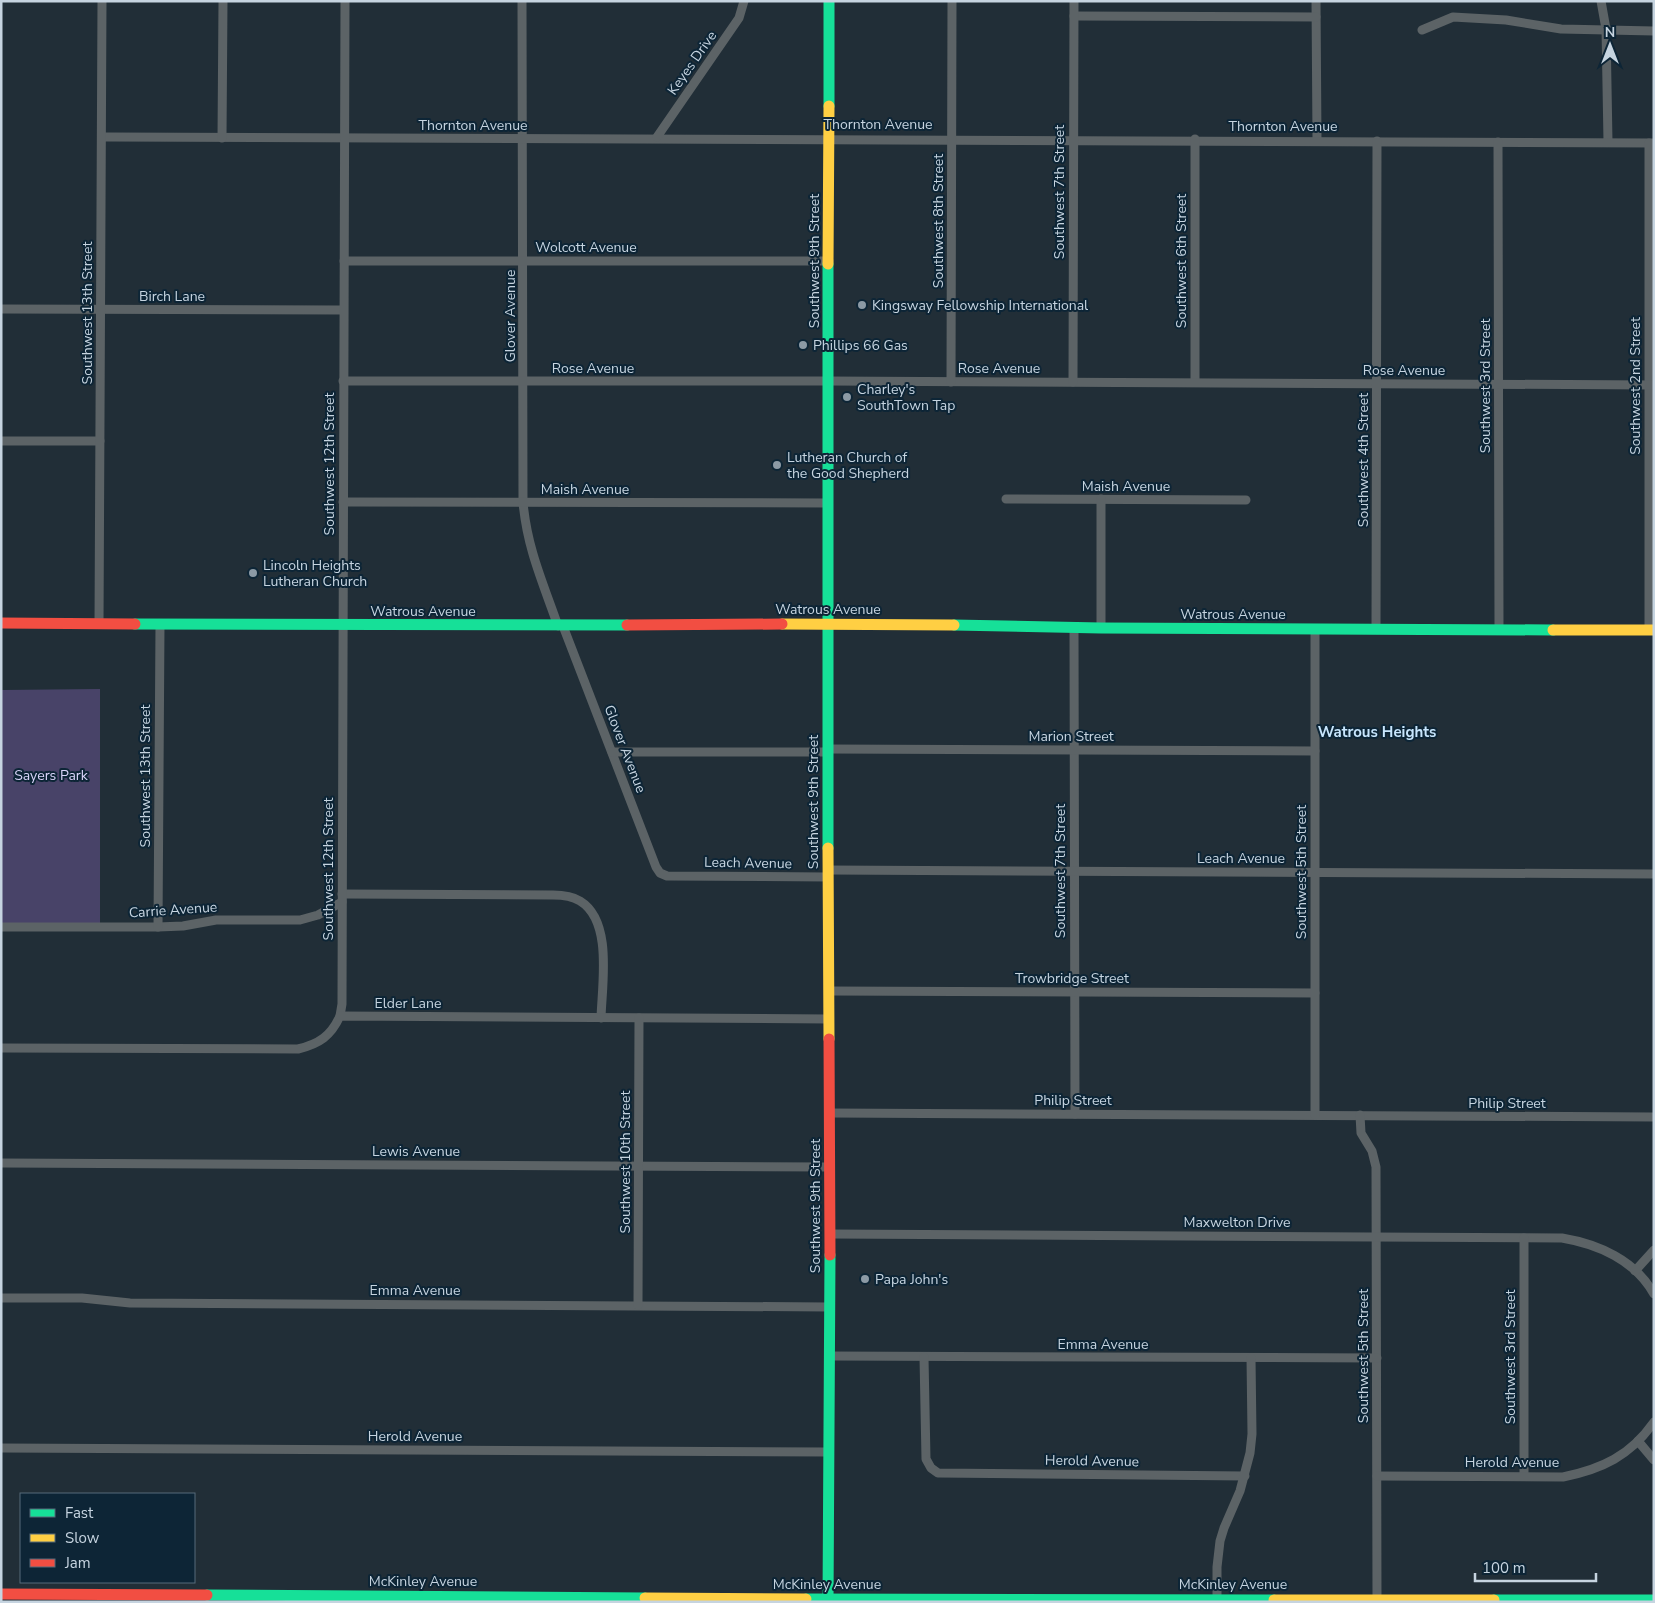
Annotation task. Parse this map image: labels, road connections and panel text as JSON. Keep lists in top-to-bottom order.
{
  "streets": {
    "main road": ["Southwest 9th Street", "Watrous Avenue", "McKinley Avenue"],
    "street": [
      "Keyes Drive",
      "Thornton Avenue",
      "Southwest 7th Street",
      "Southwest 8th Street",
      "Wolcott Avenue",
      "Southwest 6th Street",
      "Birch Lane",
      "Southwest 13th Street",
      "Glover Avenue",
      "Rose Avenue",
      "Southwest 3rd Street",
      "Southwest 2nd Street",
      "Southwest 4th Street",
      "Southwest 12th Street",
      "Maish Avenue",
      "Marion Street",
      "Leach Avenue",
      "Southwest 5th Street",
      "Carrie Avenue",
      "Trowbridge Street",
      "Elder Lane",
      "Philip Street",
      "Lewis Avenue",
      "Southwest 10th Street",
      "Maxwelton Drive",
      "Emma Avenue",
      "Herold Avenue"
    ]
  },
  "crossings": [
    ["Keyes Drive", "Thornton Avenue"],
    ["Thornton Avenue", "Southwest 7th Street"],
    ["Thornton Avenue", "Southwest 8th Street"],
    ["Thornton Avenue", "Southwest 9th Street"],
    ["Thornton Avenue", "Southwest 6th Street"],
    ["Thornton Avenue", "Southwest 13th Street"],
    ["Thornton Avenue", "Glover Avenue"],
    ["Thornton Avenue", "Southwest 3rd Street"],
    ["Thornton Avenue", "Southwest 2nd Street"],
    ["Thornton Avenue", "Southwest 4th Street"],
    ["Thornton Avenue", "Southwest 12th Street"],
    ["Southwest 7th Street", "Rose Avenue"],
    ["Southwest 7th Street", "Watrous Avenue"],
    ["Southwest 7th Street", "Marion Street"],
    ["Southwest 7th Street", "Leach Avenue"],
    ["Southwest 7th Street", "Trowbridge Street"],
    ["Southwest 7th Street", "Philip Street"],
    ["Southwest 8th Street", "Rose Avenue"],
    ["Wolcott Avenue", "Southwest 9th Street"],
    ["Wolcott Avenue", "Glover Avenue"],
    ["Wolcott Avenue", "Southwest 12th Street"],
    ["Southwest 9th Street", "Rose Avenue"],
    ["Southwest 9th Street", "Maish Avenue"],
    ["Southwest 9th Street", "Watrous Avenue"],
    ["Southwest 9th Street", "Marion Street"],
    ["Southwest 9th Street", "Leach Avenue"],
    ["Southwest 9th Street", "Trowbridge Street"],
    ["Southwest 9th Street", "Elder Lane"],
    ["Southwest 9th Street", "Philip Street"],
    ["Southwest 9th Street", "Lewis Avenue"],
    ["Southwest 9th Street", "Maxwelton Drive"],
    ["Southwest 9th Street", "Emma Avenue"],
    ["Southwest 9th Street", "Herold Avenue"],
    ["Southwest 9th Street", "McKinley Avenue"],
    ["Southwest 6th Street", "Rose Avenue"],
    ["Birch Lane", "Southwest 13th Street"],
    ["Birch Lane", "Southwest 12th Street"],
    ["Southwest 13th Street", "Watrous Avenue"],
    ["Southwest 13th Street", "Carrie Avenue"],
    ["Glover Avenue", "Rose Avenue"],
    ["Glover Avenue", "Maish Avenue"],
    ["Glover Avenue", "Watrous Avenue"],
    ["Glover Avenue", "Marion Street"],
    ["Glover Avenue", "Leach Avenue"],
    ["Rose Avenue", "Southwest 3rd Street"],
    ["Rose Avenue", "Southwest 2nd Street"],
    ["Rose Avenue", "Southwest 4th Street"],
    ["Rose Avenue", "Southwest 12th Street"],
    ["Southwest 3rd Street", "Watrous Avenue"],
    ["Southwest 3rd Street", "Maxwelton Drive"],
    ["Southwest 3rd Street", "Herold Avenue"],
    ["Southwest 2nd Street", "Watrous Avenue"],
    ["Southwest 4th Street", "Watrous Avenue"],
    ["Southwest 12th Street", "Maish Avenue"],
    ["Southwest 12th Street", "Watrous Avenue"],
    ["Southwest 12th Street", "Carrie Avenue"],
    ["Southwest 12th Street", "Elder Lane"],
    ["Watrous Avenue", "Southwest 5th Street"],
    ["Marion Street", "Southwest 5th Street"],
    ["Leach Avenue", "Southwest 5th Street"],
    ["Southwest 5th Street", "Trowbridge Street"],
    ["Southwest 5th Street", "Philip Street"],
    ["Southwest 5th Street", "Maxwelton Drive"],
    ["Southwest 5th Street", "Emma Avenue"],
    ["Southwest 5th Street", "Herold Avenue"],
    ["Southwest 5th Street", "McKinley Avenue"],
    ["Carrie Avenue", "Elder Lane"],
    ["Elder Lane", "Southwest 10th Street"],
    ["Lewis Avenue", "Southwest 10th Street"],
    ["Southwest 10th Street", "Emma Avenue"],
    ["Emma Avenue", "Herold Avenue"]
  ],
  "districts": ["Watrous Heights"],
  "parks": ["Sayers Park"],
  "places": [
    "Kingsway Fellowship International",
    "Phillips 66 Gas",
    "Charley's SouthTown Tap",
    "Lutheran Church of the Good Shepherd",
    "Lincoln Heights Lutheran Church",
    "Papa John's"
  ],
  "legend": ["Fast", "Slow", "Jam"],
  "scale_bar": "100 m",
  "north": "top"
}
